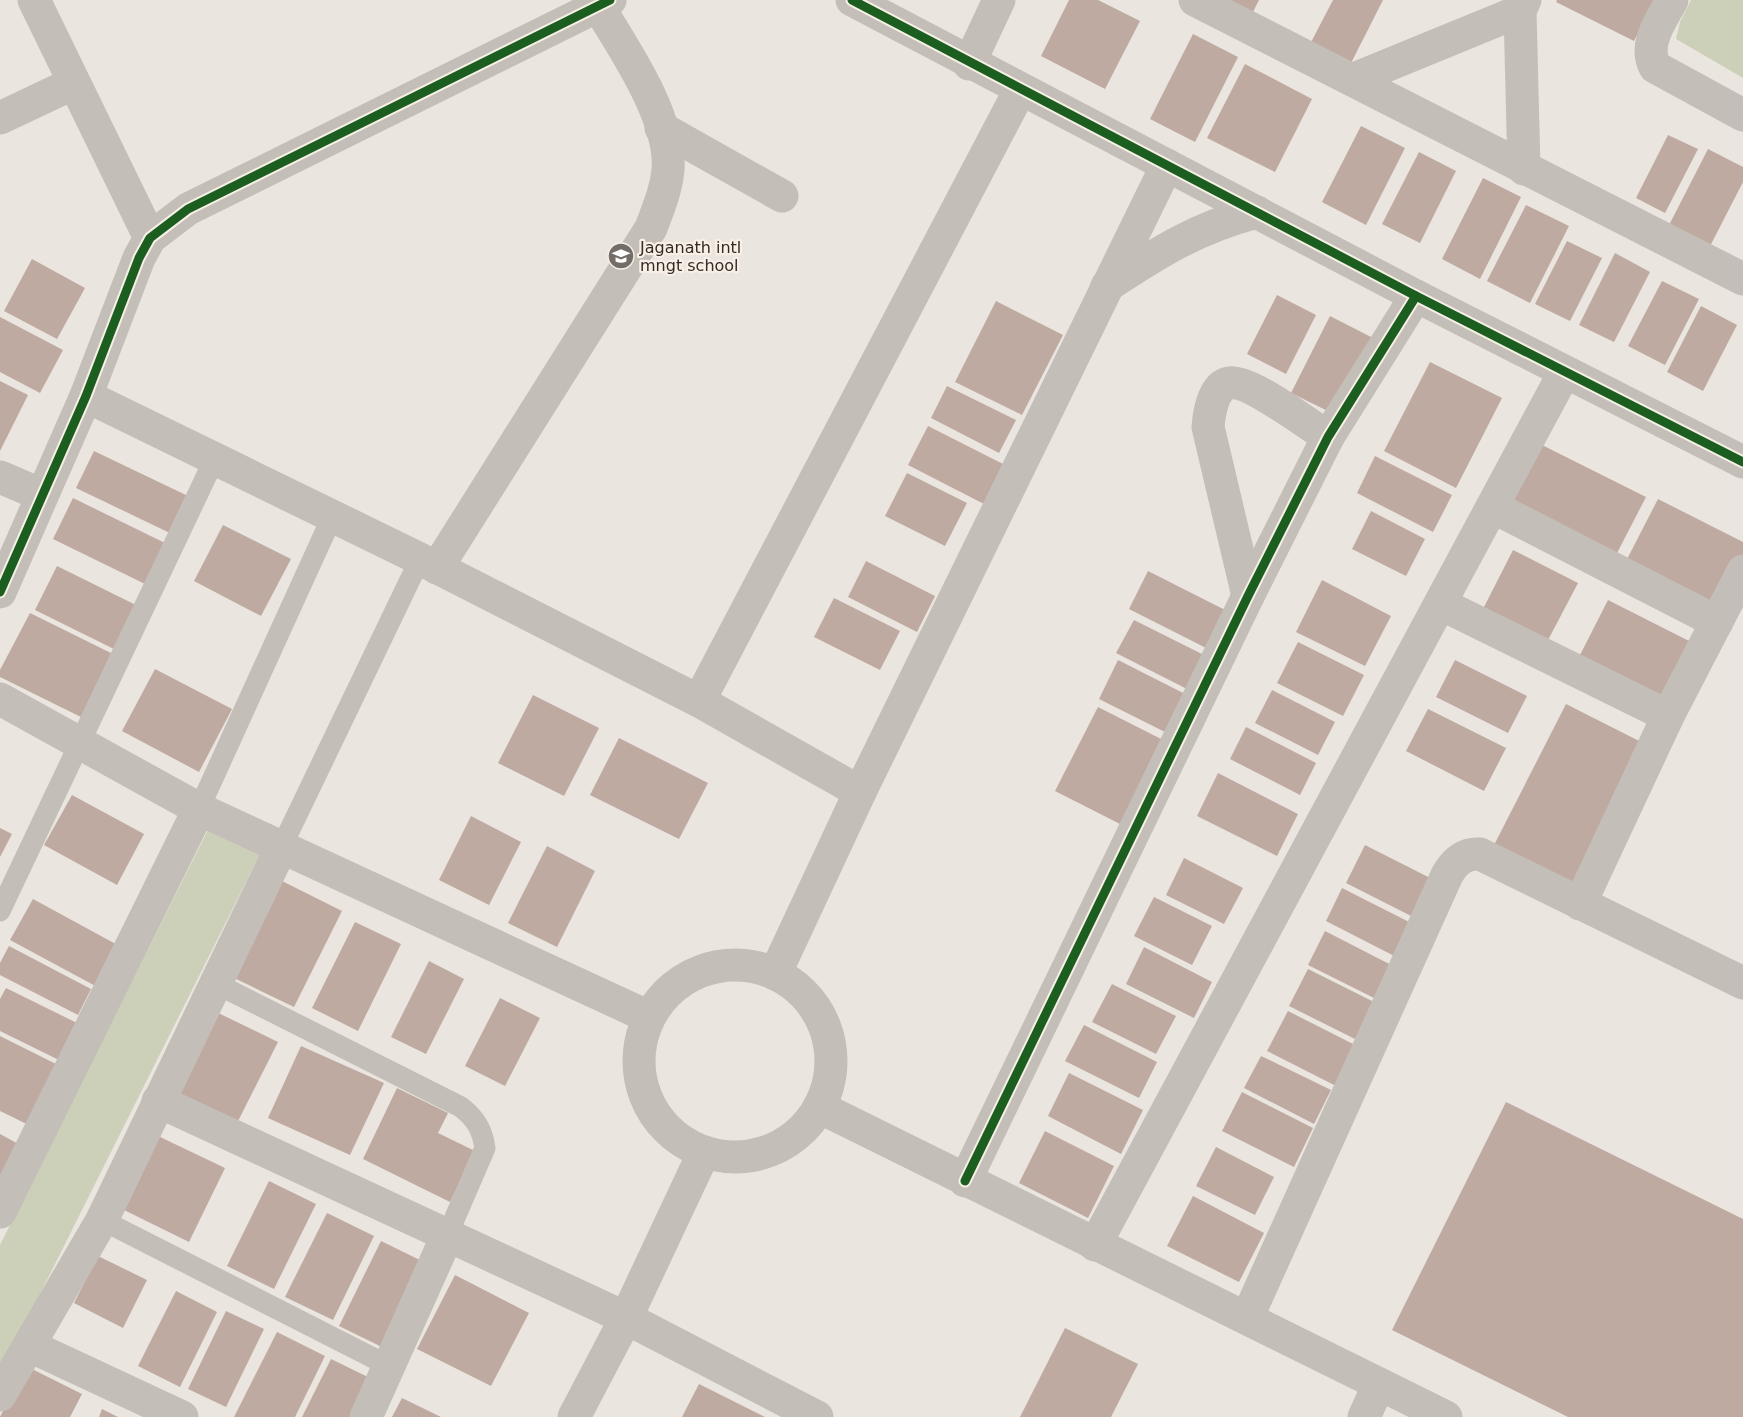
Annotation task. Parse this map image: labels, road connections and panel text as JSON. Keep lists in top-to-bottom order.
{
  "places": {
    "school or university": ["Jaganath intl mngt school"]
  }
}
